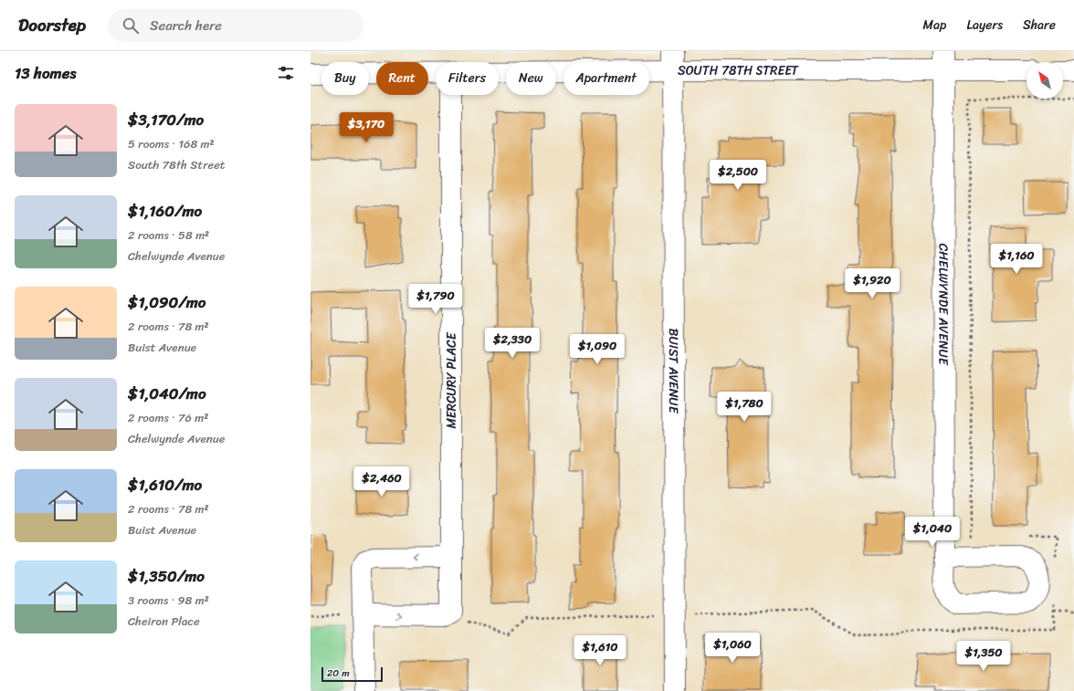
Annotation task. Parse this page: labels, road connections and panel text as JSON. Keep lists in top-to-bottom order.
{
  "streets": {
    "street": [
      "SOUTH 78TH STREET",
      "CHELWYNDE AVENUE",
      "BUIST AVENUE",
      "MERCURY PLACE"
    ]
  },
  "crossings": [
    ["SOUTH 78TH STREET", "CHELWYNDE AVENUE"],
    ["SOUTH 78TH STREET", "BUIST AVENUE"]
  ],
  "scale_bar": "20 m",
  "north": "top left",
  "page": {
    "header": "Doorstep",
    "search": "Search here",
    "nav": ["Map", "Layers", "Share"],
    "heading": "13 homes",
    "chip": [
      "Buy",
      "Rent",
      "Filters",
      "New",
      "Apartment"
    ],
    "list": [
      {
        "name": "$3,170/mo",
        "note": "5 rooms · 168 m² · South 78th Street"
      },
      {
        "name": "$1,160/mo",
        "note": "2 rooms · 58 m² · Chelwynde Avenue"
      },
      {
        "name": "$1,090/mo",
        "note": "2 rooms · 78 m² · Buist Avenue"
      },
      {
        "name": "$1,040/mo",
        "note": "2 rooms · 76 m² · Chelwynde Avenue"
      },
      {
        "name": "$1,610/mo",
        "note": "2 rooms · 78 m² · Buist Avenue"
      },
      {
        "name": "$1,350/mo",
        "note": "3 rooms · 98 m² · Cheiron Place"
      }
    ],
    "price": [
      "$3,170",
      "$2,500",
      "$1,160",
      "$1,920",
      "$1,790",
      "$2,330",
      "$1,090",
      "$1,780",
      "$2,460",
      "$1,040",
      "$1,060",
      "$1,610",
      "$1,350"
    ],
    "scale": "20 m"
  }
}
